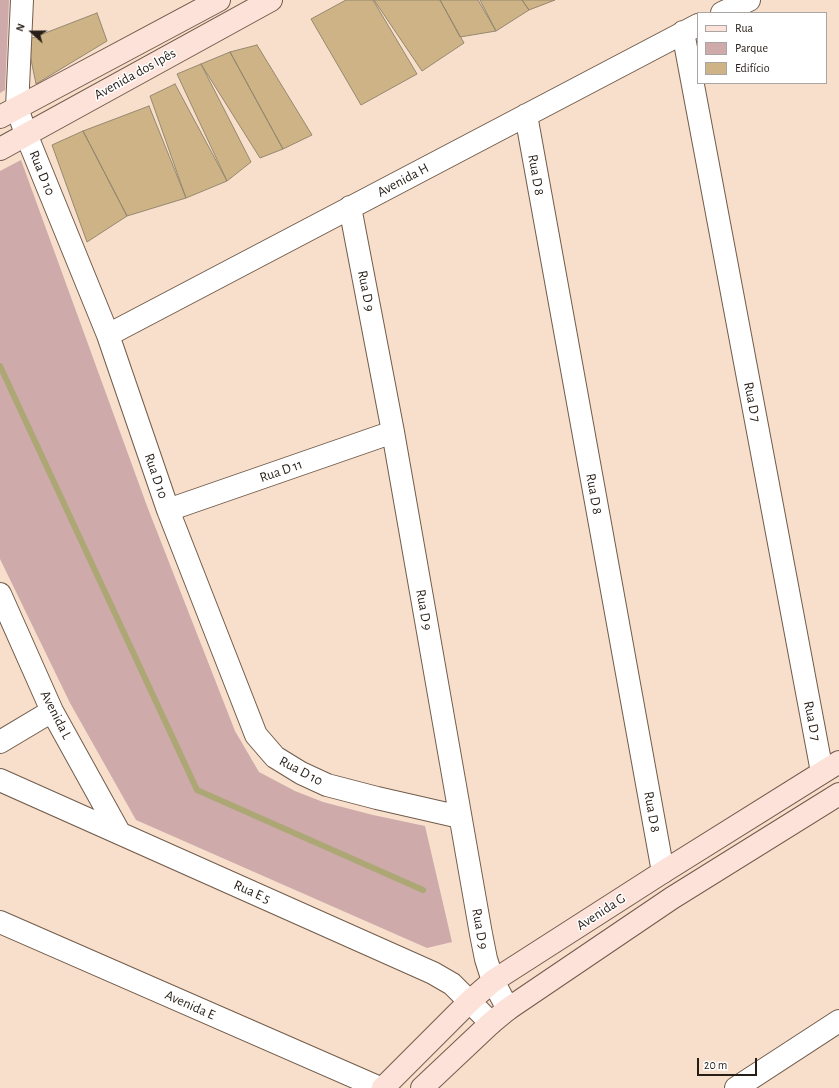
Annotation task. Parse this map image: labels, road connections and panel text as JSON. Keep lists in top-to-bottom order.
{
  "streets": {
    "main road": ["Avenida dos Ipês", "Avenida G"],
    "street": [
      "Rua D 10",
      "Rua D 8",
      "Avenida H",
      "Rua D 9",
      "Rua D 7",
      "Rua D 11",
      "Avenida L",
      "Rua E 5",
      "Avenida E"
    ]
  },
  "crossings": [
    ["Avenida dos Ipês", "Rua D 10"],
    ["Rua D 10", "Avenida H"],
    ["Rua D 10", "Rua D 9"],
    ["Rua D 10", "Rua D 11"],
    ["Rua D 8", "Avenida H"],
    ["Rua D 8", "Avenida G"],
    ["Avenida H", "Rua D 9"],
    ["Avenida H", "Rua D 7"],
    ["Rua D 9", "Rua D 11"],
    ["Rua D 9", "Avenida G"],
    ["Rua D 7", "Avenida G"],
    ["Avenida L", "Rua E 5"],
    ["Rua E 5", "Avenida G"],
    ["Avenida G", "Avenida E"]
  ],
  "legend": ["Rua", "Parque", "Edifício"],
  "scale_bar": "20 m",
  "north": "left"
}
